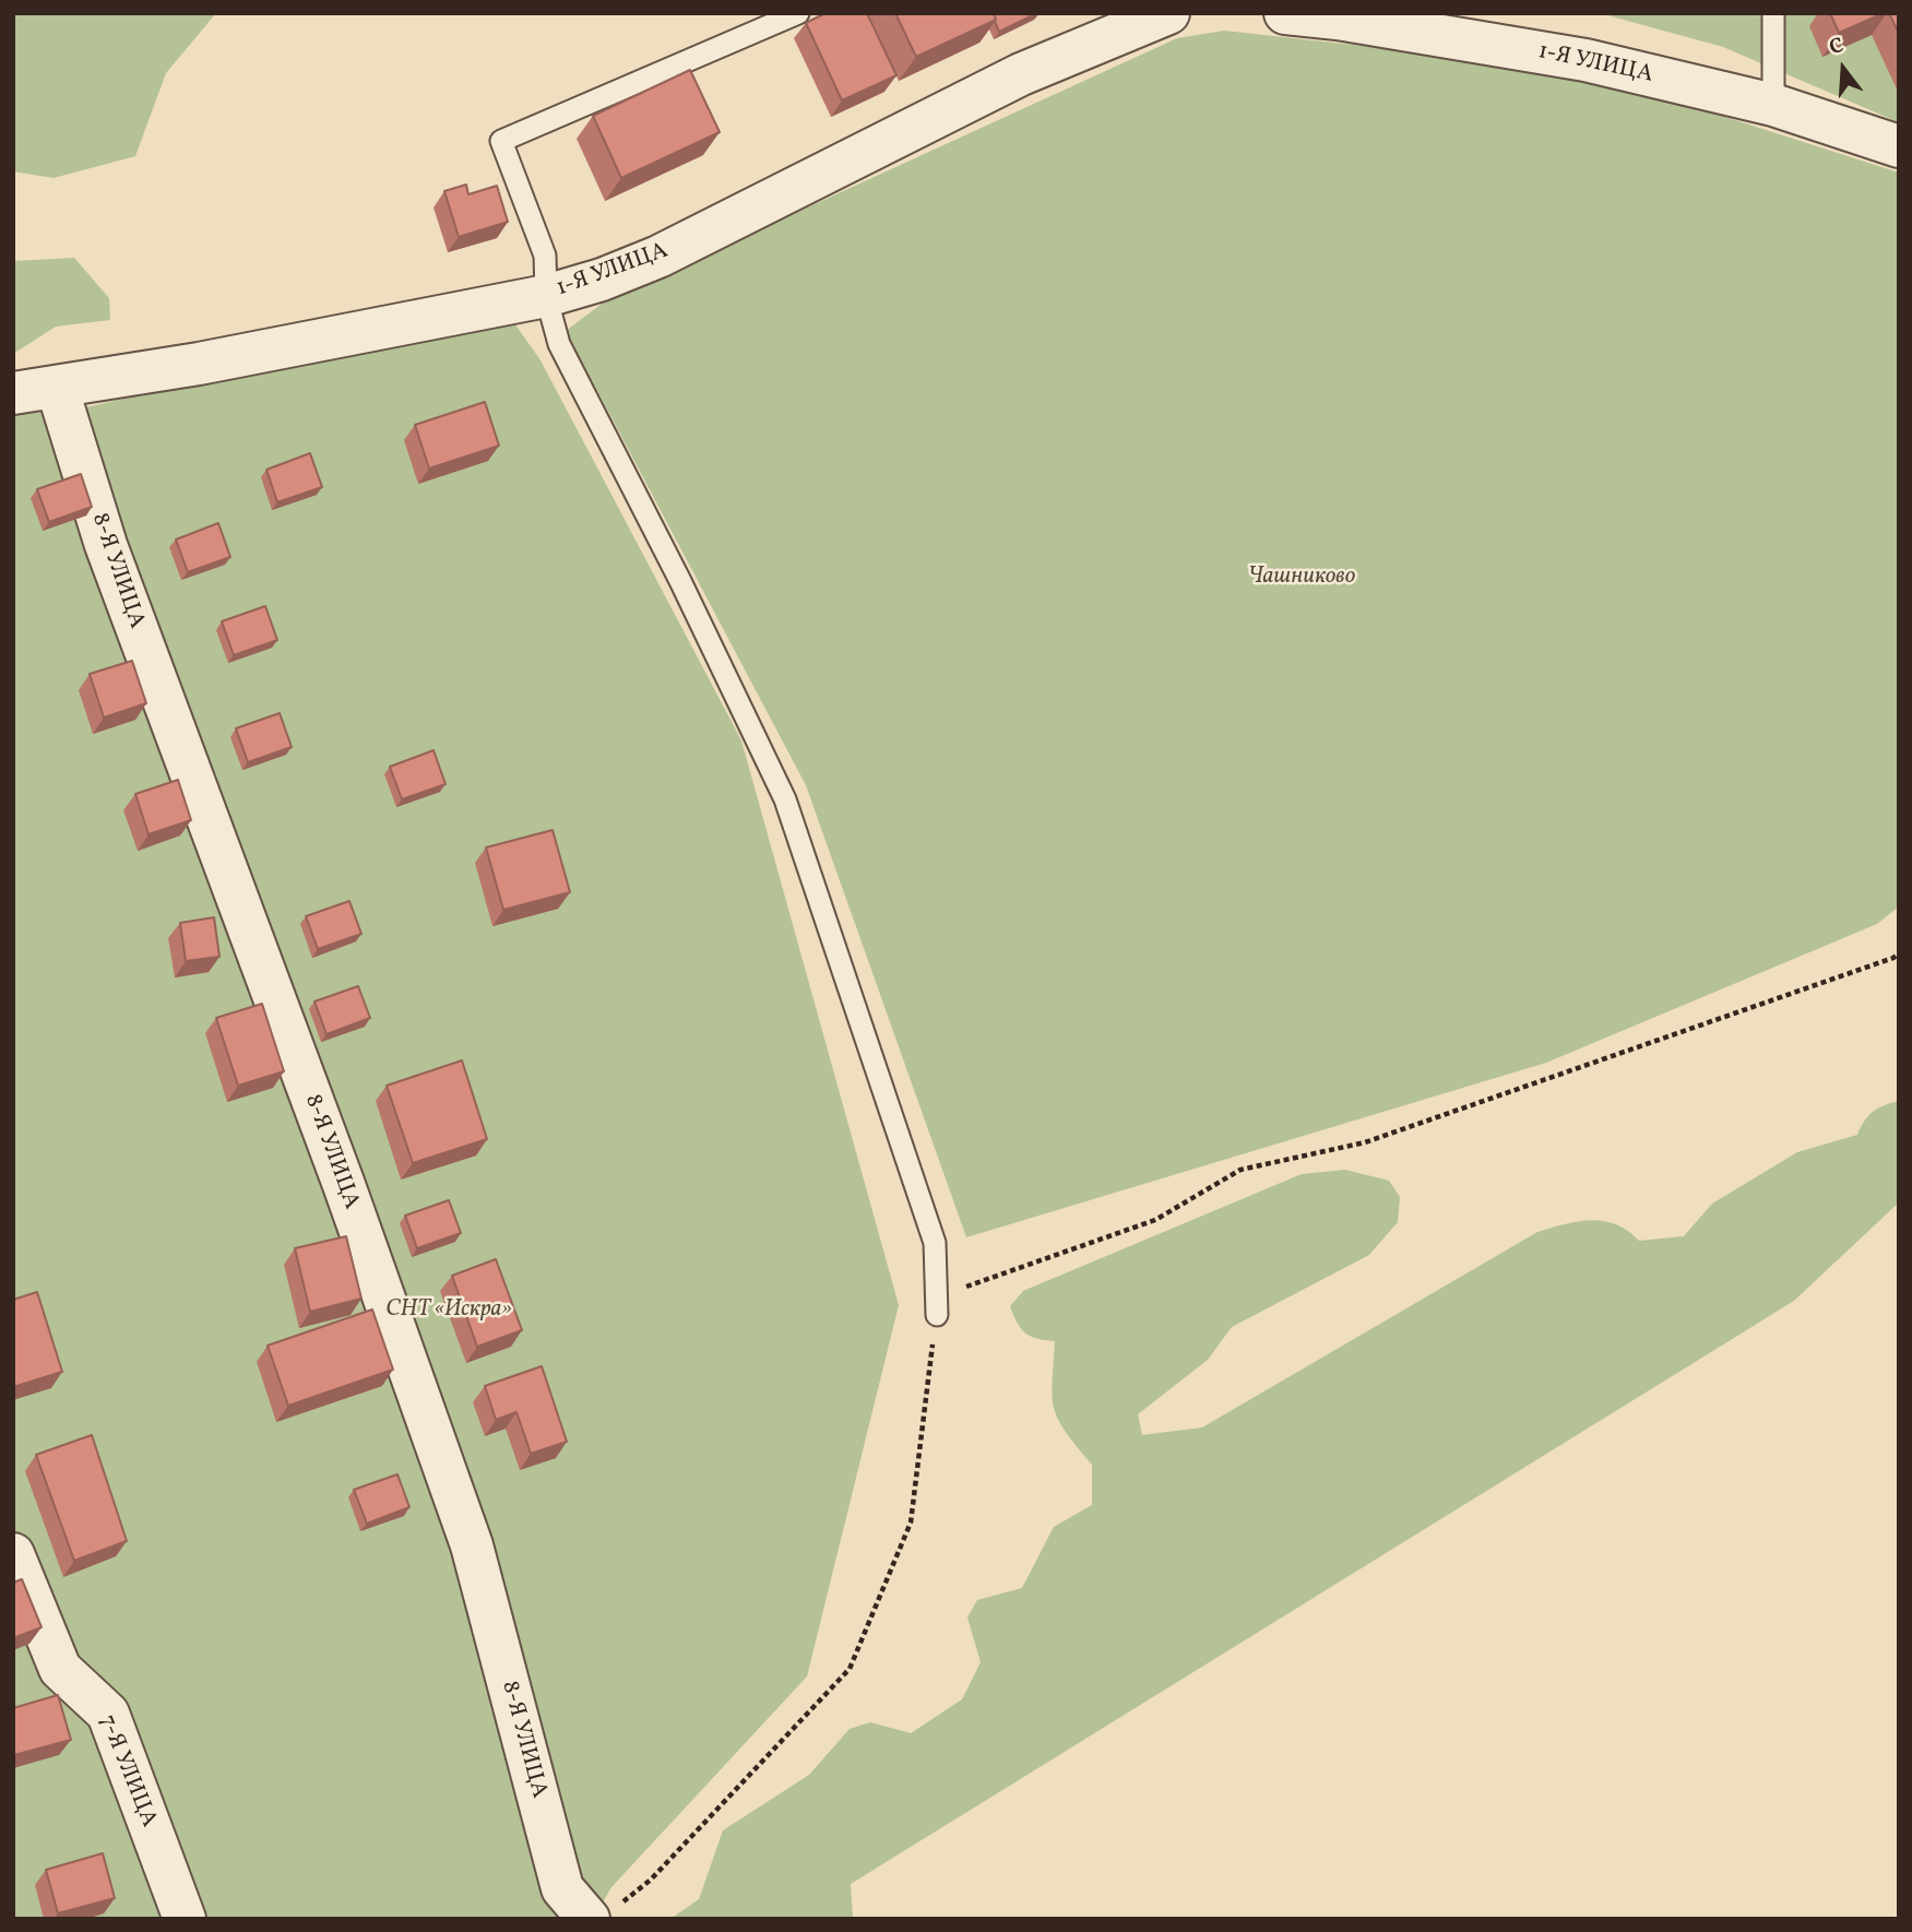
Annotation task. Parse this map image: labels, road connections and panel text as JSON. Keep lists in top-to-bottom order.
{
  "streets": {
    "street": ["1-Я УЛИЦА", "8-Я УЛИЦА", "7-Я УЛИЦА"]
  },
  "crossings": [
    ["1-Я УЛИЦА", "8-Я УЛИЦА"]
  ],
  "parks": ["Чашниково", "СНТ «Искра»"],
  "north": "top"
}
